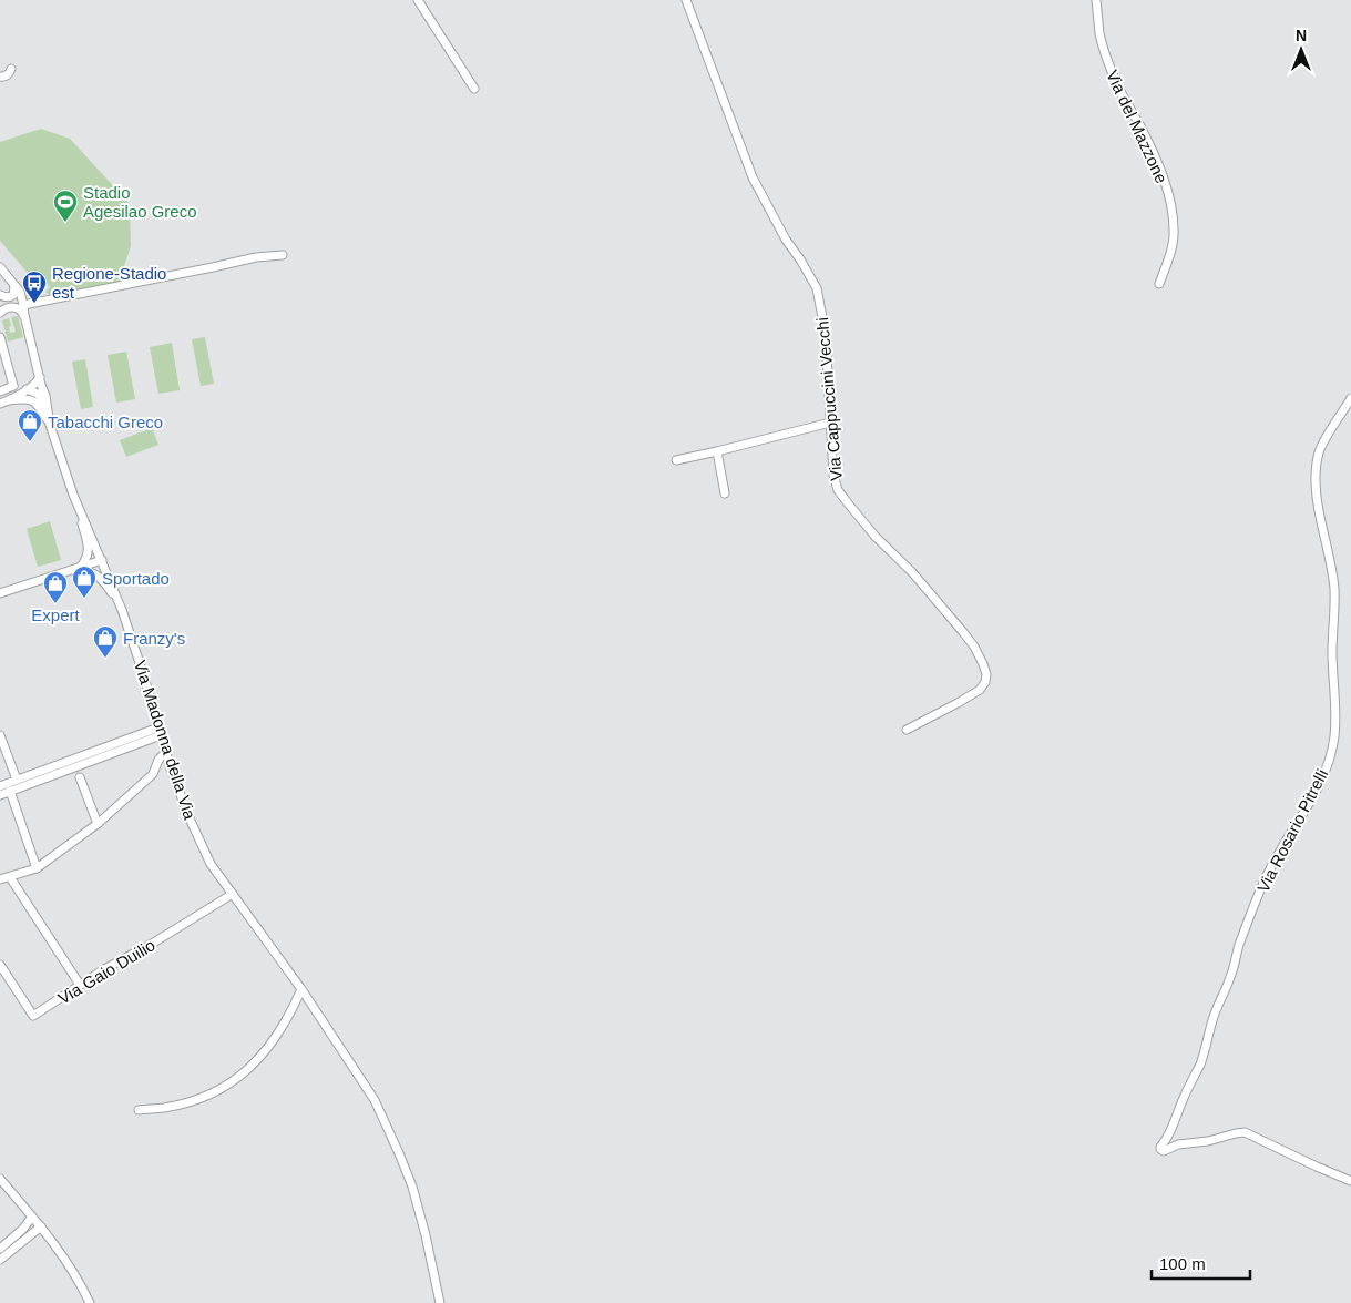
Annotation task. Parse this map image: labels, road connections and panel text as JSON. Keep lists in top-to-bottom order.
{
  "streets": {
    "street": [
      "Via del Mazzone",
      "Via Cappuccini Vecchi",
      "Via Madonna della Via",
      "Via Rosario Pitrelli",
      "Via Gaio Duilio"
    ]
  },
  "crossings": [
    ["Via Madonna della Via", "Via Gaio Duilio"]
  ],
  "places": {
    "sports": ["Stadio Agesilao Greco"],
    "bus stop": ["Regione-Stadio est"],
    "shop": [
      "Tabacchi Greco",
      "Sportado",
      "Expert",
      "Franzy's"
    ]
  },
  "scale_bar": "100 m",
  "north": "top"
}
